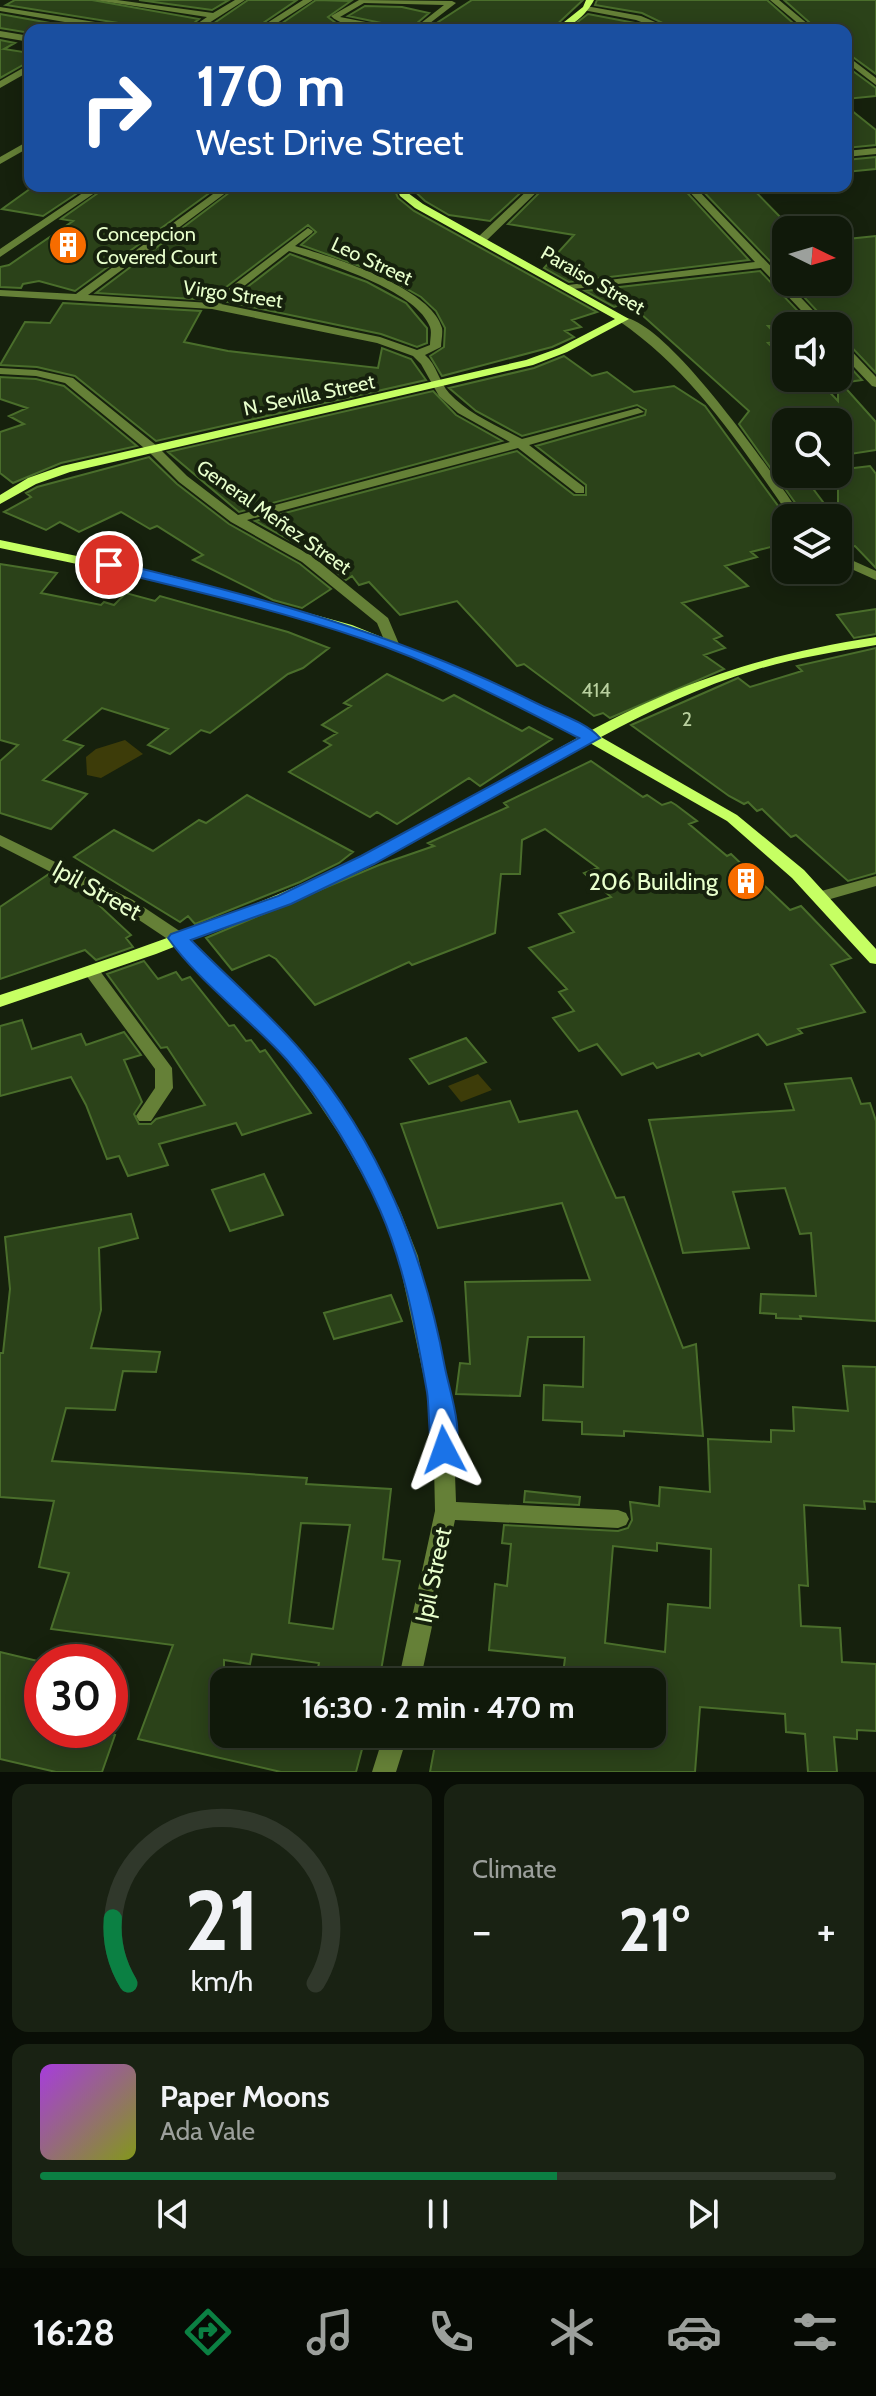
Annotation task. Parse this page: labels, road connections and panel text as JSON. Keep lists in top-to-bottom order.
{
  "streets": {
    "street": [
      "Leo Street",
      "Paraiso Street",
      "Virgo Street",
      "N. Sevilla Street",
      "General Meñez Street",
      "Ipil Street"
    ]
  },
  "crossings": [
    ["Leo Street", "Virgo Street"],
    ["Paraiso Street", "N. Sevilla Street"],
    ["N. Sevilla Street", "General Meñez Street"]
  ],
  "places": {
    "building": ["Concepcion Covered Court", "206 Building"]
  },
  "house_numbers": ["414", "2"],
  "north": "right",
  "page": {
    "turn": ["170 m", "West Drive Street"],
    "limit": "30",
    "trip": "16:30 · 2 min · 470 m",
    "tile": "Climate",
    "heat": ["−", "21°", "+"],
    "song": ["Paper Moons", "Ada Vale"],
    "tabs": "16:28",
    "gauge": ["21", "km/h"]
  }
}
